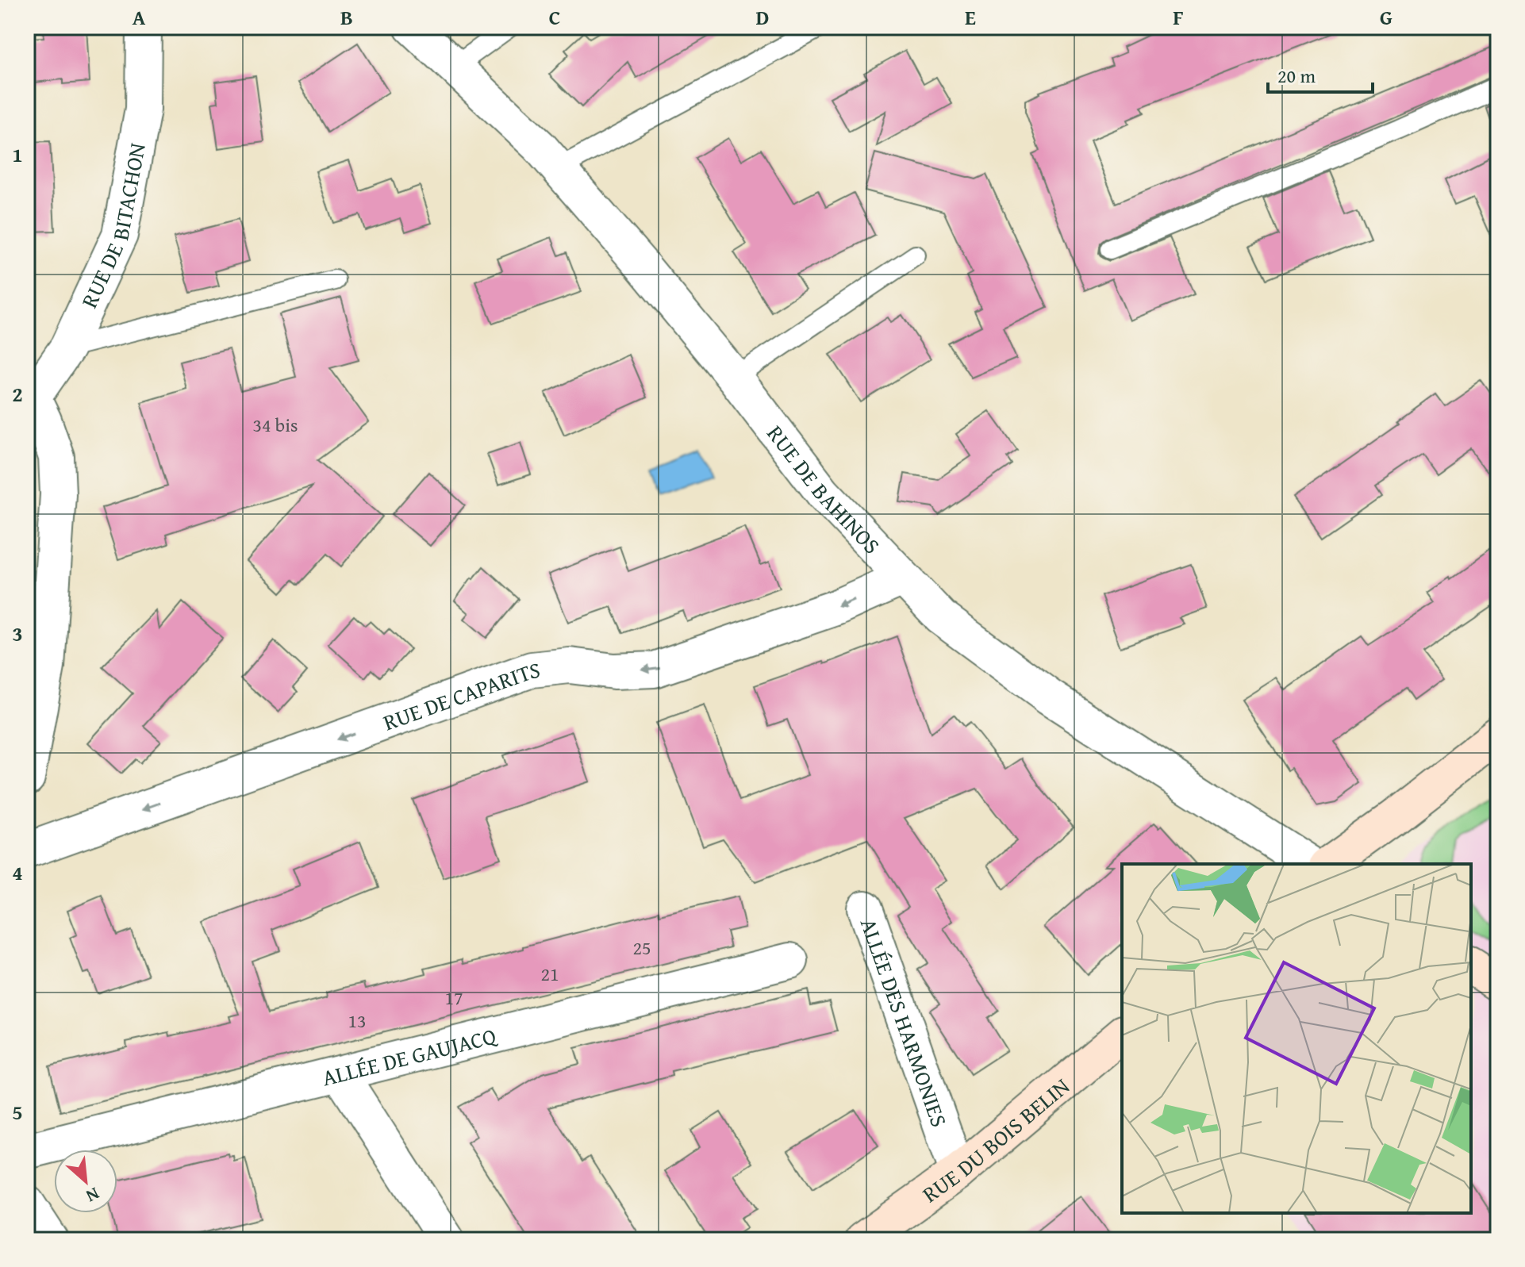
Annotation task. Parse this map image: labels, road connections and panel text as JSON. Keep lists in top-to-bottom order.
{
  "streets": {
    "street": [
      "RUE DE BITACHON",
      "RUE DE BAHINOS",
      "RUE DE CAPARITS",
      "ALLÉE DES HARMONIES",
      "ALLÉE DE GAUJACQ",
      "RUE DU BOIS BELIN"
    ]
  },
  "crossings": [
    ["RUE DE BAHINOS", "RUE DE CAPARITS"],
    ["ALLÉE DES HARMONIES", "RUE DU BOIS BELIN"]
  ],
  "one_way": ["RUE DE CAPARITS"],
  "house_numbers": [
    "34 bis",
    "25",
    "21",
    "17",
    "13"
  ],
  "scale_bar": "20 m",
  "north": "bottom right",
  "grid": {
    "columns": [
      "A",
      "B",
      "C",
      "D",
      "E",
      "F",
      "G"
    ],
    "rows": [
      "1",
      "2",
      "3",
      "4",
      "5"
    ]
  }
}
